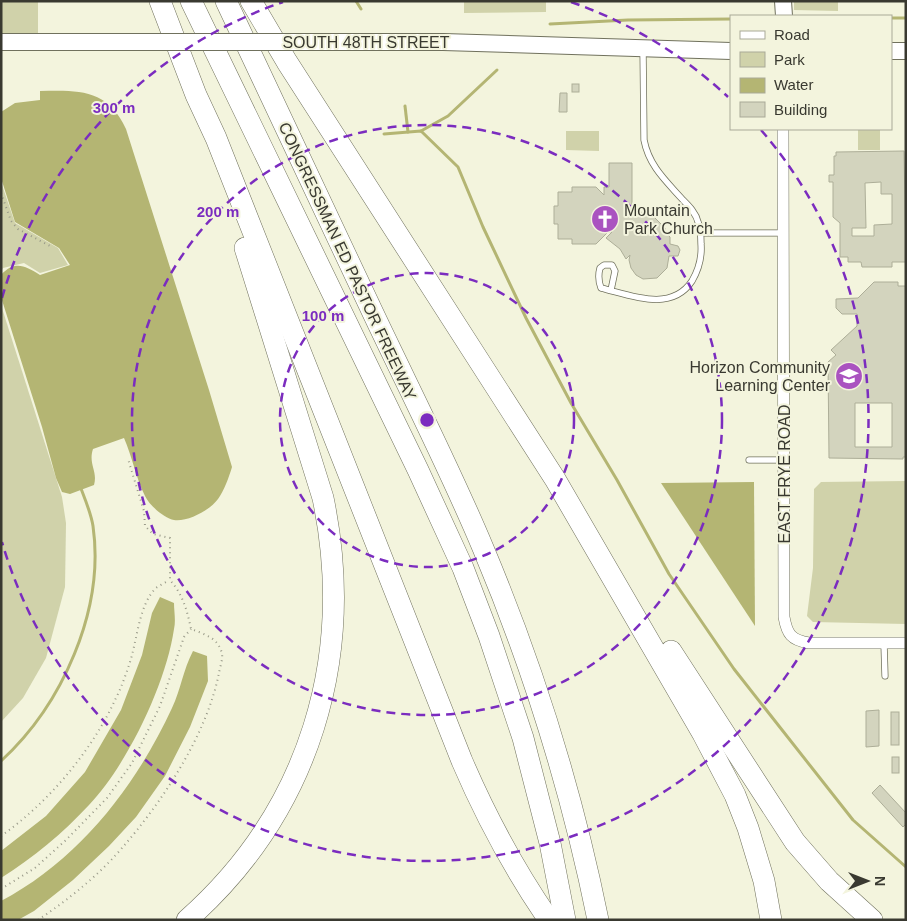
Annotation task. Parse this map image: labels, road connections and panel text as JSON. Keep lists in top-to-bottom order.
{
  "streets": {
    "highway": ["CONGRESSMAN ED PASTOR FREEWAY"],
    "street": ["SOUTH 48TH STREET", "EAST FRYE ROAD"]
  },
  "places": {
    "church": ["Mountain Park Church"],
    "school or university": ["Horizon Community Learning Center"]
  },
  "legend": [
    "Road",
    "Park",
    "Water",
    "Building"
  ],
  "north": "right",
  "rings": ["300 m", "200 m", "100 m"]
}
